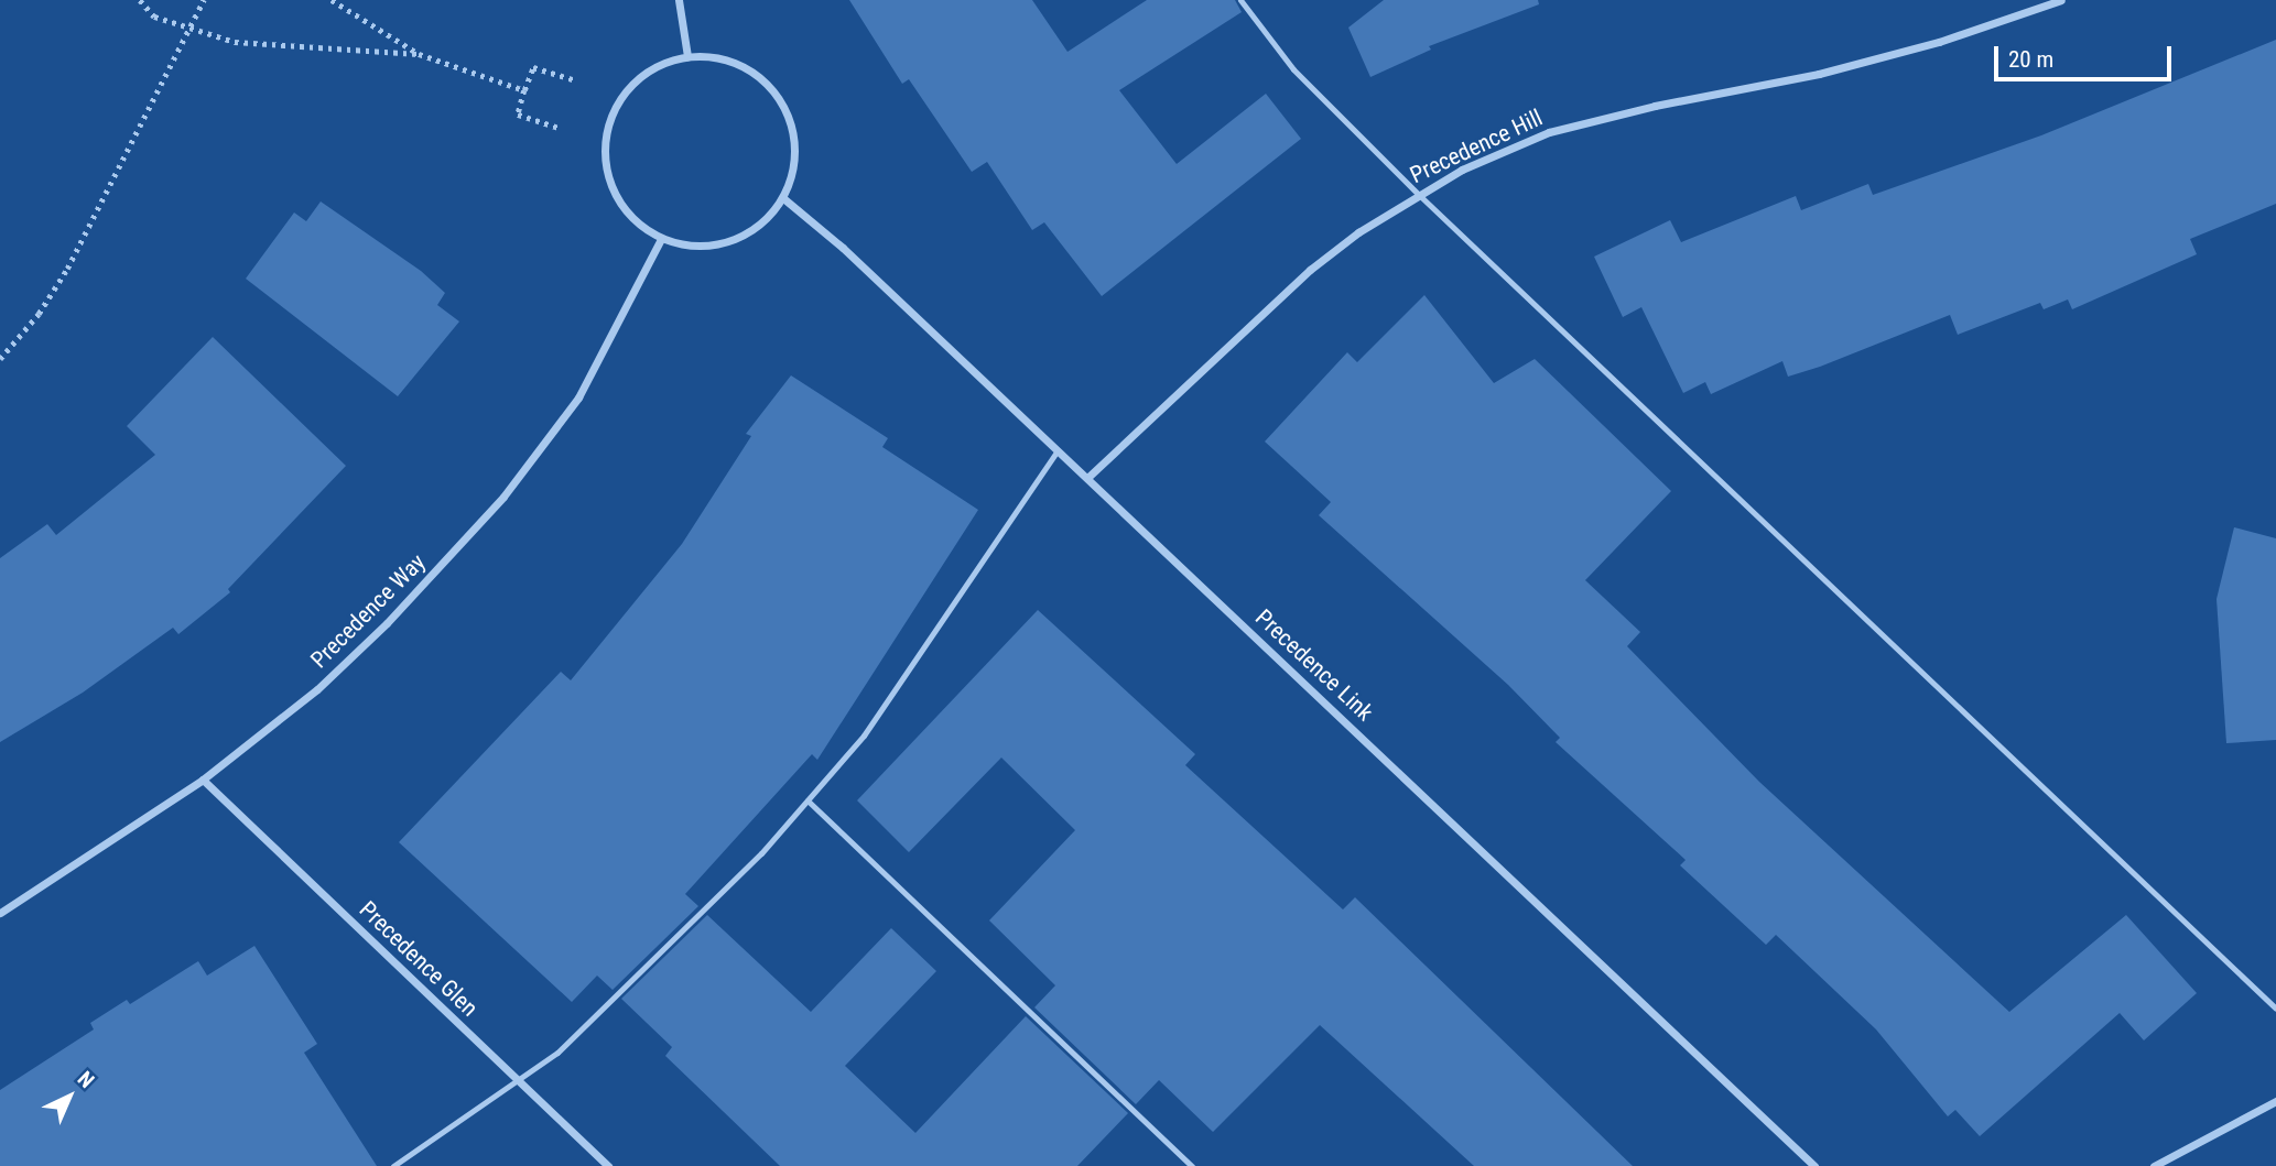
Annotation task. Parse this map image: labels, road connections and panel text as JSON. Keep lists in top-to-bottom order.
{
  "streets": {
    "street": [
      "Precedence Hill",
      "Precedence Way",
      "Precedence Link",
      "Precedence Glen"
    ]
  },
  "crossings": [
    ["Precedence Hill", "Precedence Link"],
    ["Precedence Way", "Precedence Link"],
    ["Precedence Way", "Precedence Glen"]
  ],
  "scale_bar": "20 m",
  "north": "top right"
}
